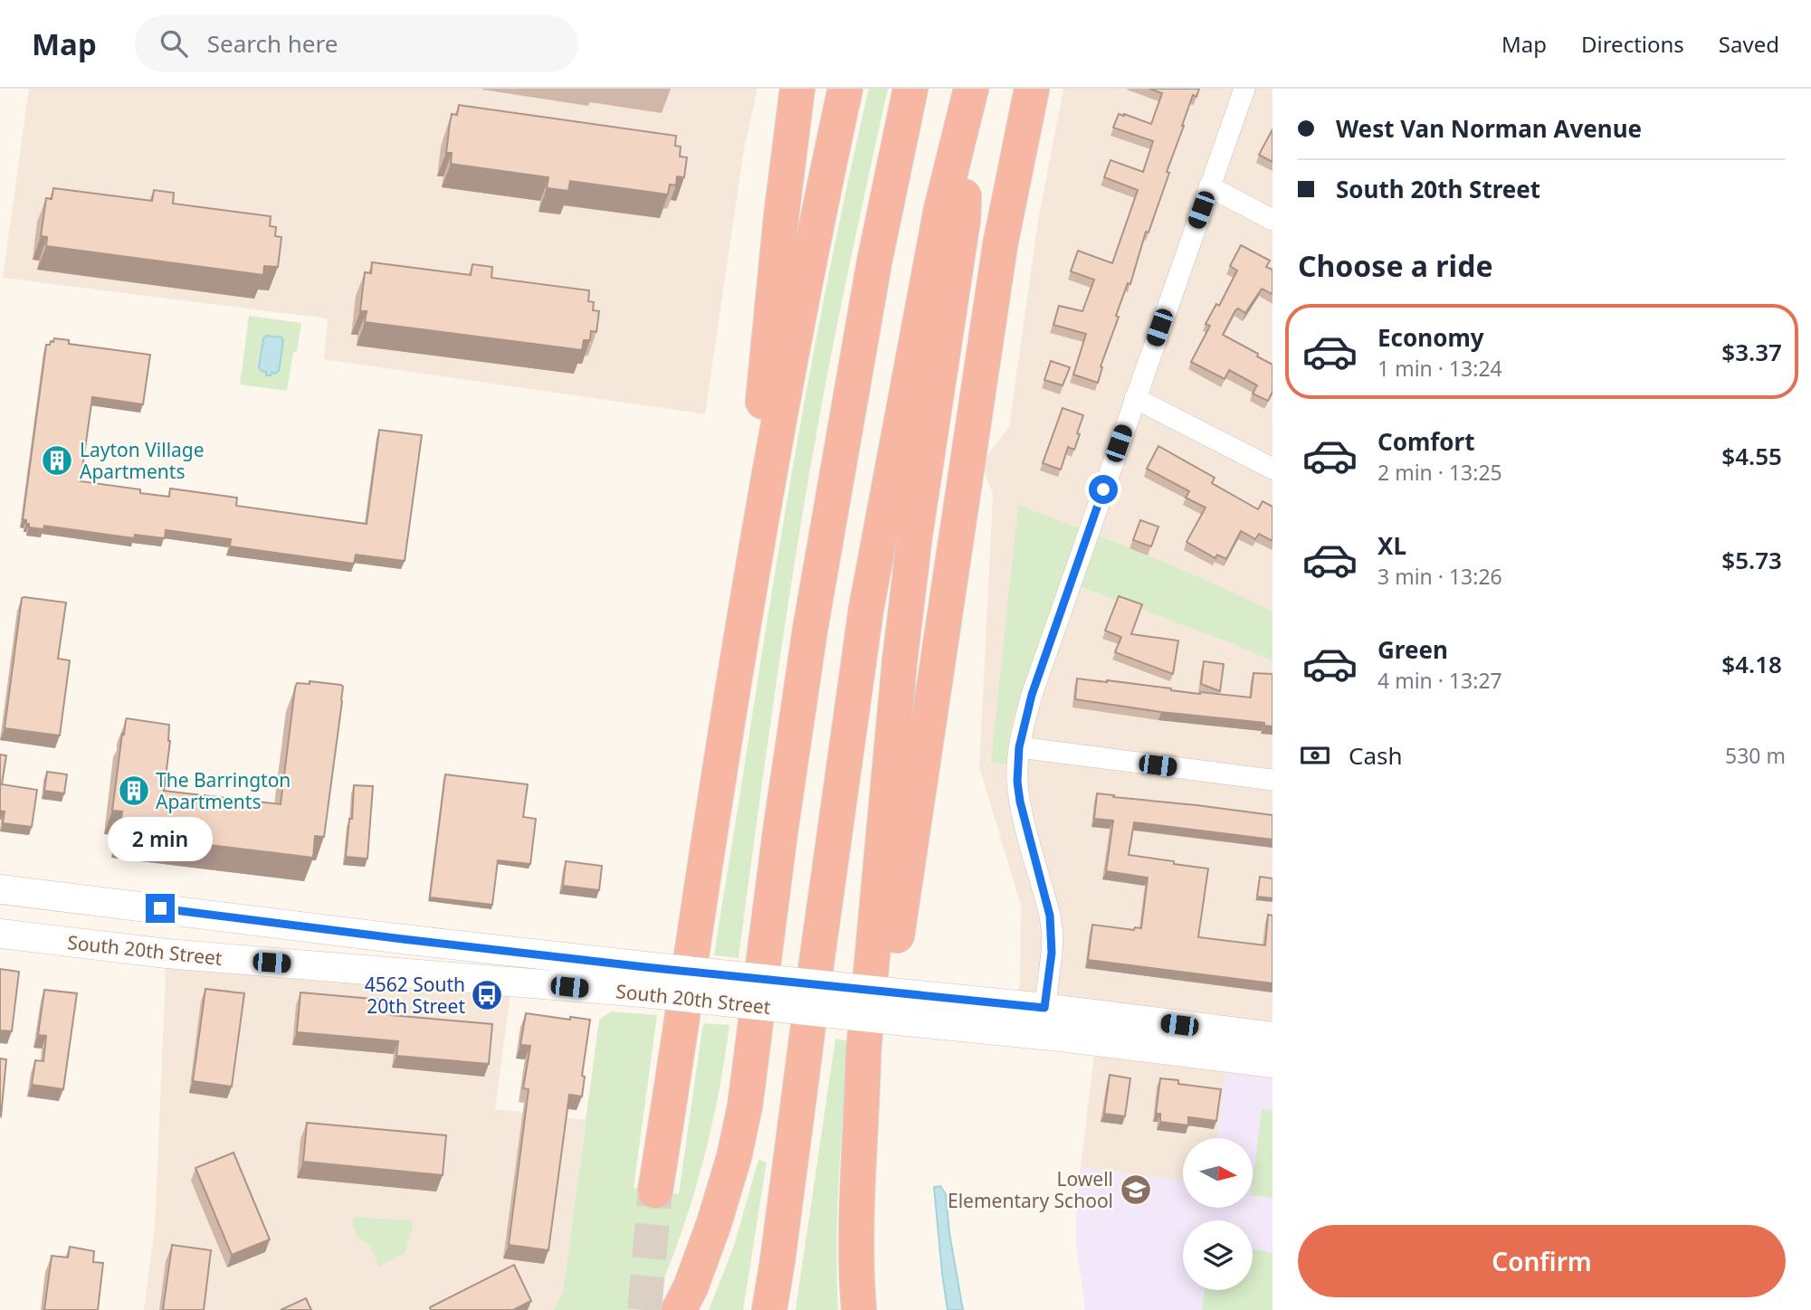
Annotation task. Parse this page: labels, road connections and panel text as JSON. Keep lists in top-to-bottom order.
{
  "streets": {
    "street": ["South 20th Street"]
  },
  "places": {
    "building": ["Layton Village Apartments", "The Barrington Apartments"],
    "bus stop": ["4562 South 20th Street"],
    "school or university": ["Lowell Elementary School"]
  },
  "north": "right",
  "page": {
    "header": "Map",
    "search": "Search here",
    "nav": ["Map", "Directions", "Saved"],
    "banner": ["West Van Norman Avenue", "South 20th Street"],
    "heading": "Choose a ride",
    "list": [
      {
        "name": "Economy",
        "note": "1 min · 13:24",
        "value": "$3.37"
      },
      {
        "name": "Comfort",
        "note": "2 min · 13:25",
        "value": "$4.55"
      },
      {
        "name": "XL",
        "note": "3 min · 13:26",
        "value": "$5.73"
      },
      {
        "name": "Green",
        "note": "4 min · 13:27",
        "value": "$4.18"
      }
    ],
    "pay": ["Cash", "530 m"],
    "bubble": "2 min",
    "buttons": "Confirm"
  }
}
